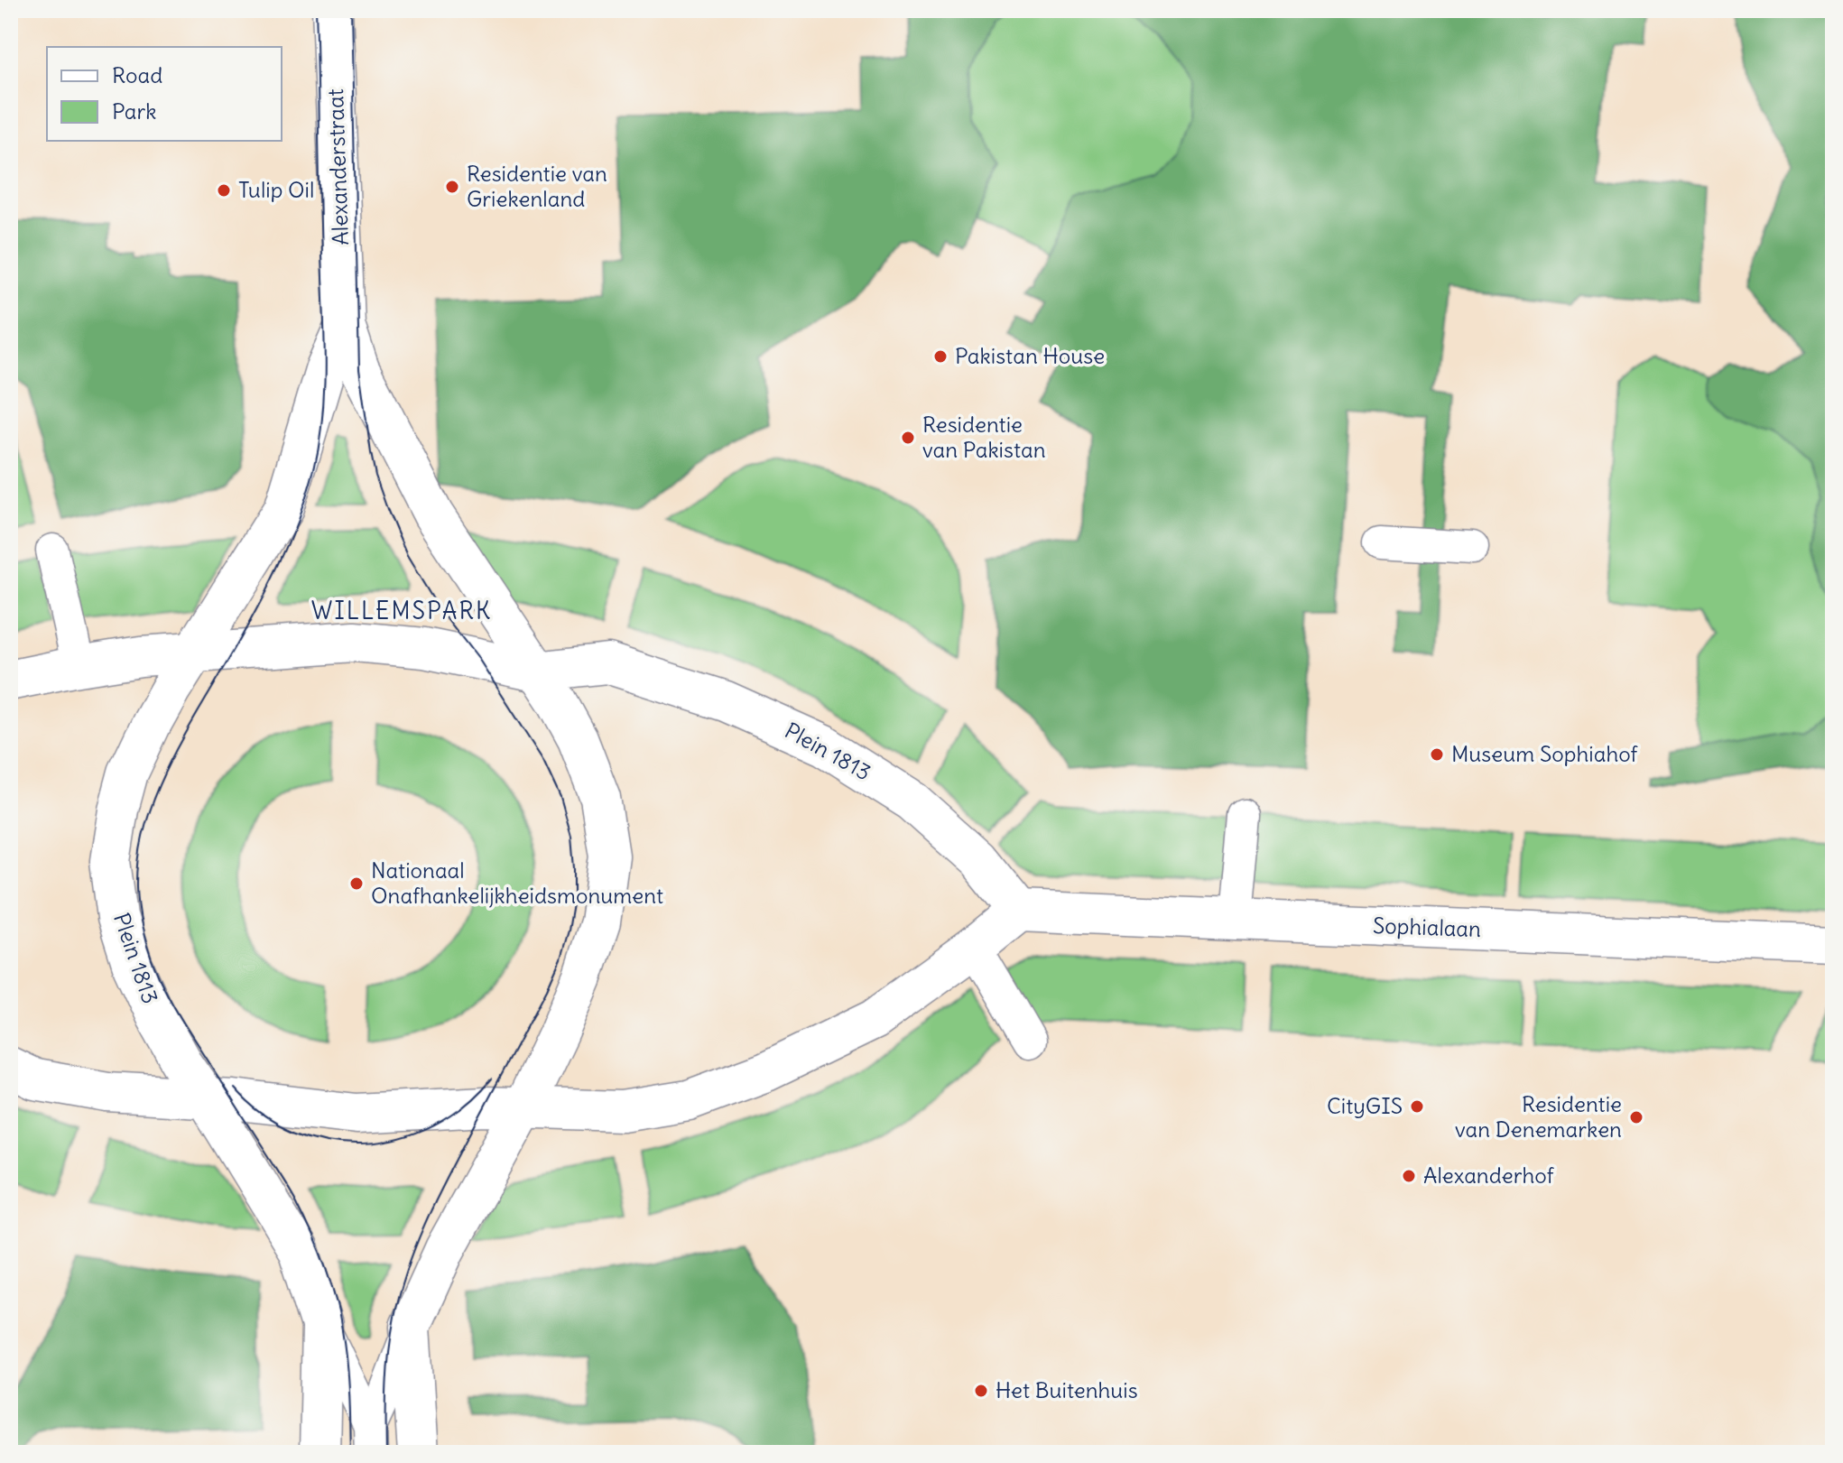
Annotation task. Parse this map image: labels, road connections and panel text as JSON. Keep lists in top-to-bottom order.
{
  "streets": {
    "street": ["Alexanderstraat", "Plein 1813", "Sophialaan"]
  },
  "crossings": [
    ["Alexanderstraat", "Plein 1813"],
    ["Plein 1813", "Sophialaan"]
  ],
  "districts": ["WILLEMSPARK"],
  "places": [
    "Residentie van Griekenland",
    "Tulip Oil",
    "Pakistan House",
    "Residentie van Pakistan",
    "Museum Sophiahof",
    "Nationaal Onafhankelijkheidsmonument",
    "CityGIS",
    "Residentie van Denemarken",
    "Alexanderhof",
    "Het Buitenhuis"
  ],
  "legend": ["Road", "Park"]
}
